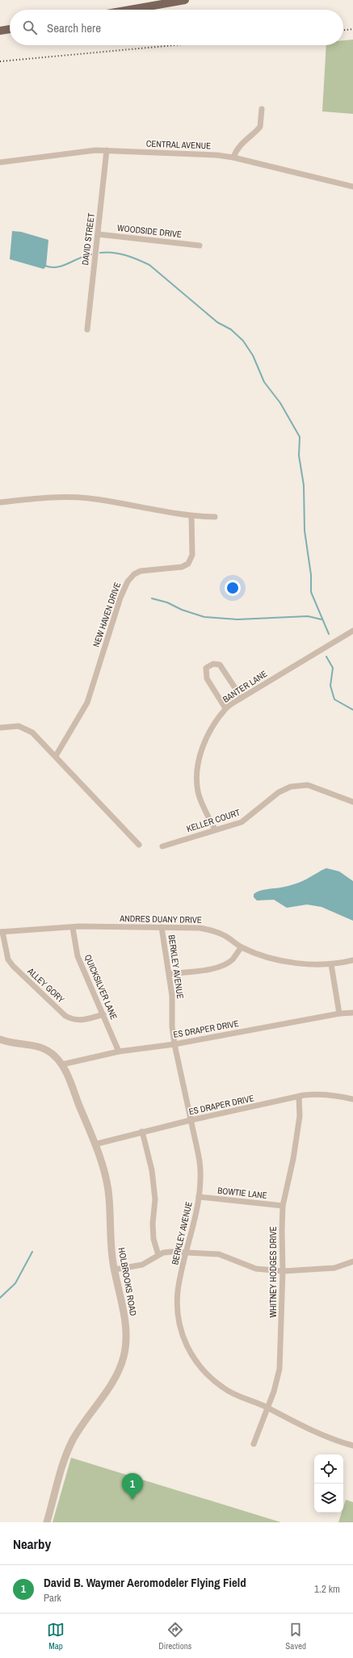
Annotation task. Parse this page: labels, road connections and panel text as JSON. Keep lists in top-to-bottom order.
{
  "streets": {
    "street": [
      "CENTRAL AVENUE",
      "WOODSIDE DRIVE",
      "DAVID STREET",
      "NEW HAVEN DRIVE",
      "BANTER LANE",
      "KELLER COURT",
      "ANDRES DUANY DRIVE",
      "BERKLEY AVENUE",
      "ALLEY GORY",
      "QUICKSILVER LANE",
      "ES DRAPER DRIVE",
      "BOWTIE LANE",
      "WHITNEY HODGES DRIVE",
      "HOLBROOKS ROAD"
    ]
  },
  "crossings": [
    ["CENTRAL AVENUE", "DAVID STREET"],
    ["WOODSIDE DRIVE", "DAVID STREET"],
    ["BANTER LANE", "KELLER COURT"],
    ["ANDRES DUANY DRIVE", "BERKLEY AVENUE"],
    ["ANDRES DUANY DRIVE", "ALLEY GORY"],
    ["ANDRES DUANY DRIVE", "QUICKSILVER LANE"],
    ["BERKLEY AVENUE", "ES DRAPER DRIVE"],
    ["BERKLEY AVENUE", "BOWTIE LANE"],
    ["BERKLEY AVENUE", "WHITNEY HODGES DRIVE"],
    ["ALLEY GORY", "QUICKSILVER LANE"],
    ["QUICKSILVER LANE", "ES DRAPER DRIVE"],
    ["ES DRAPER DRIVE", "WHITNEY HODGES DRIVE"],
    ["ES DRAPER DRIVE", "HOLBROOKS ROAD"],
    ["BOWTIE LANE", "WHITNEY HODGES DRIVE"]
  ],
  "page": {
    "search": "Search here",
    "pins": "1",
    "heading": "Nearby",
    "list": [
      {
        "mark": "1",
        "name": "David B. Waymer Aeromodeler Flying Field",
        "note": "Park",
        "value": "1.2 km"
      }
    ],
    "nav": ["Map", "Directions", "Saved"]
  }
}
